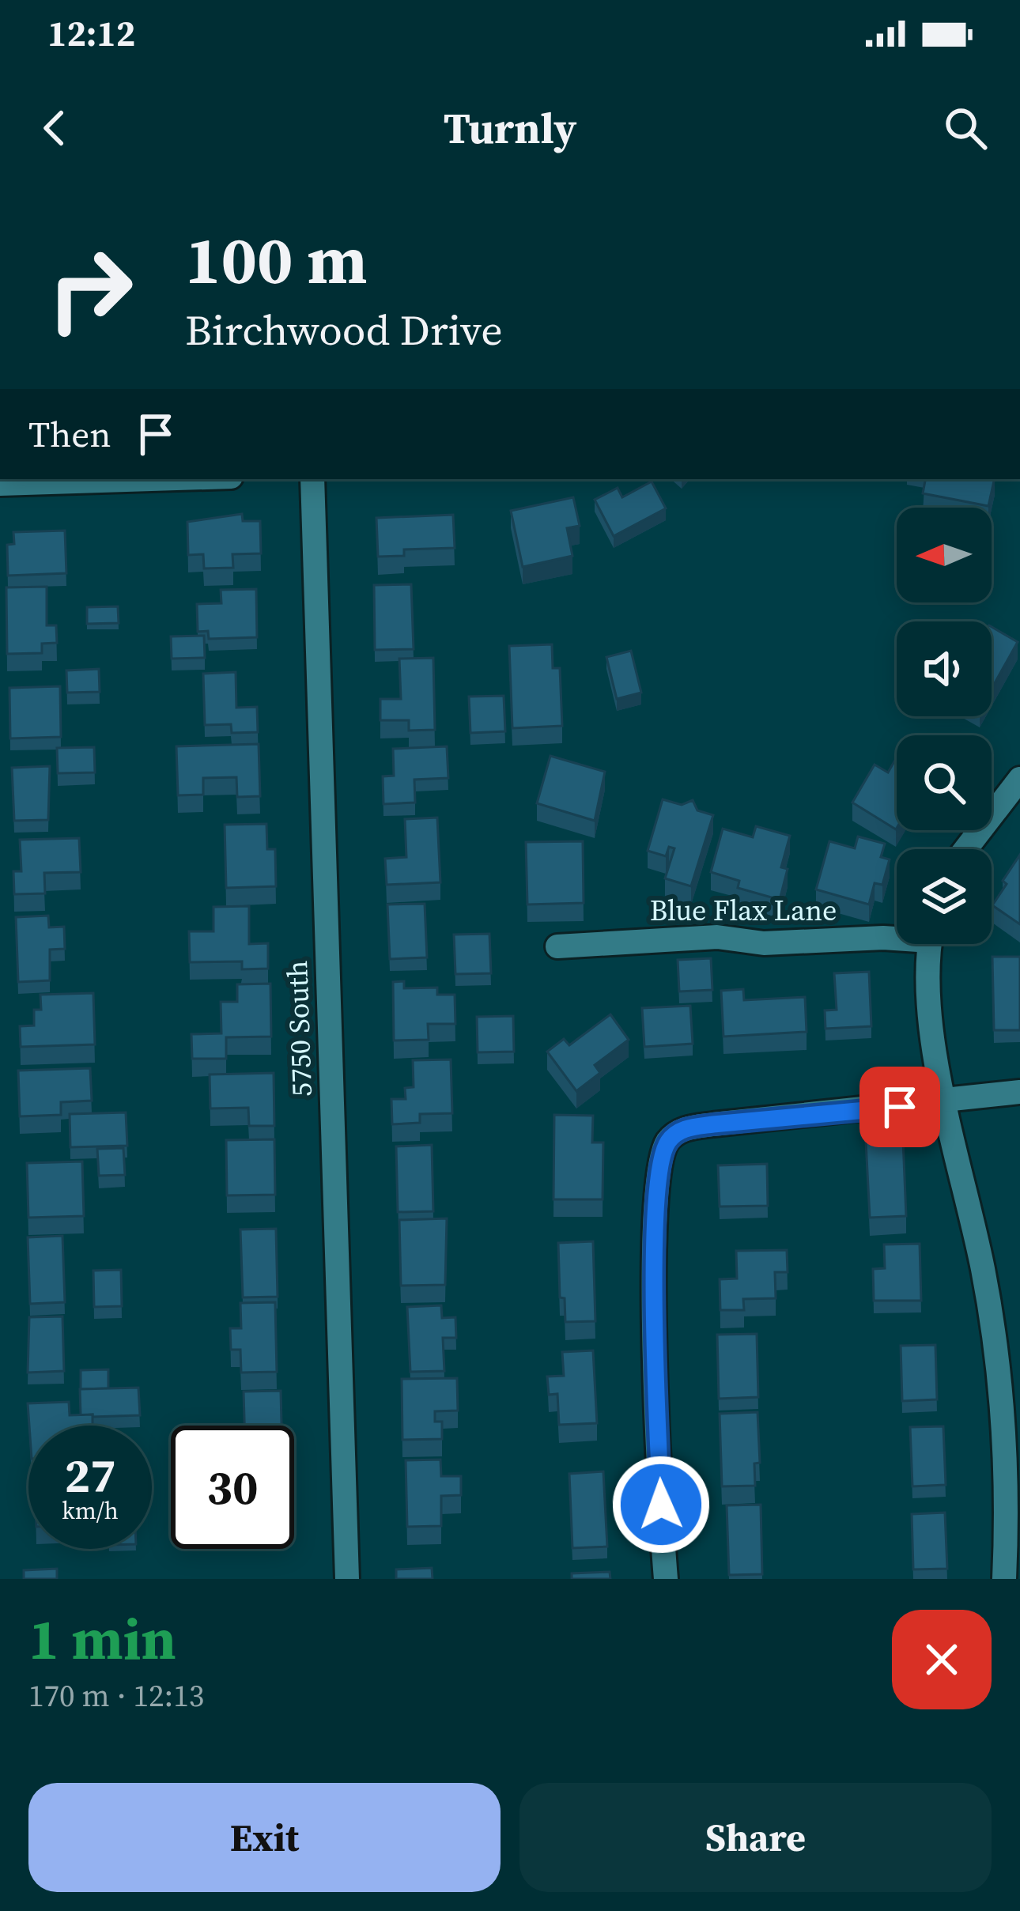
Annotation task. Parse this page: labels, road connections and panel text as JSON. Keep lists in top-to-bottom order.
{
  "streets": {
    "street": ["Blue Flax Lane", "5750 South"]
  },
  "north": "left",
  "page": {
    "status": "12:12",
    "header": "Turnly",
    "turn": ["100 m", "Birchwood Drive"],
    "then": "Then",
    "speed": "27 km/h",
    "limit": "30",
    "heading": ["1 min", "170 m · 12:13"],
    "buttons": ["Exit", "Share"]
  }
}
